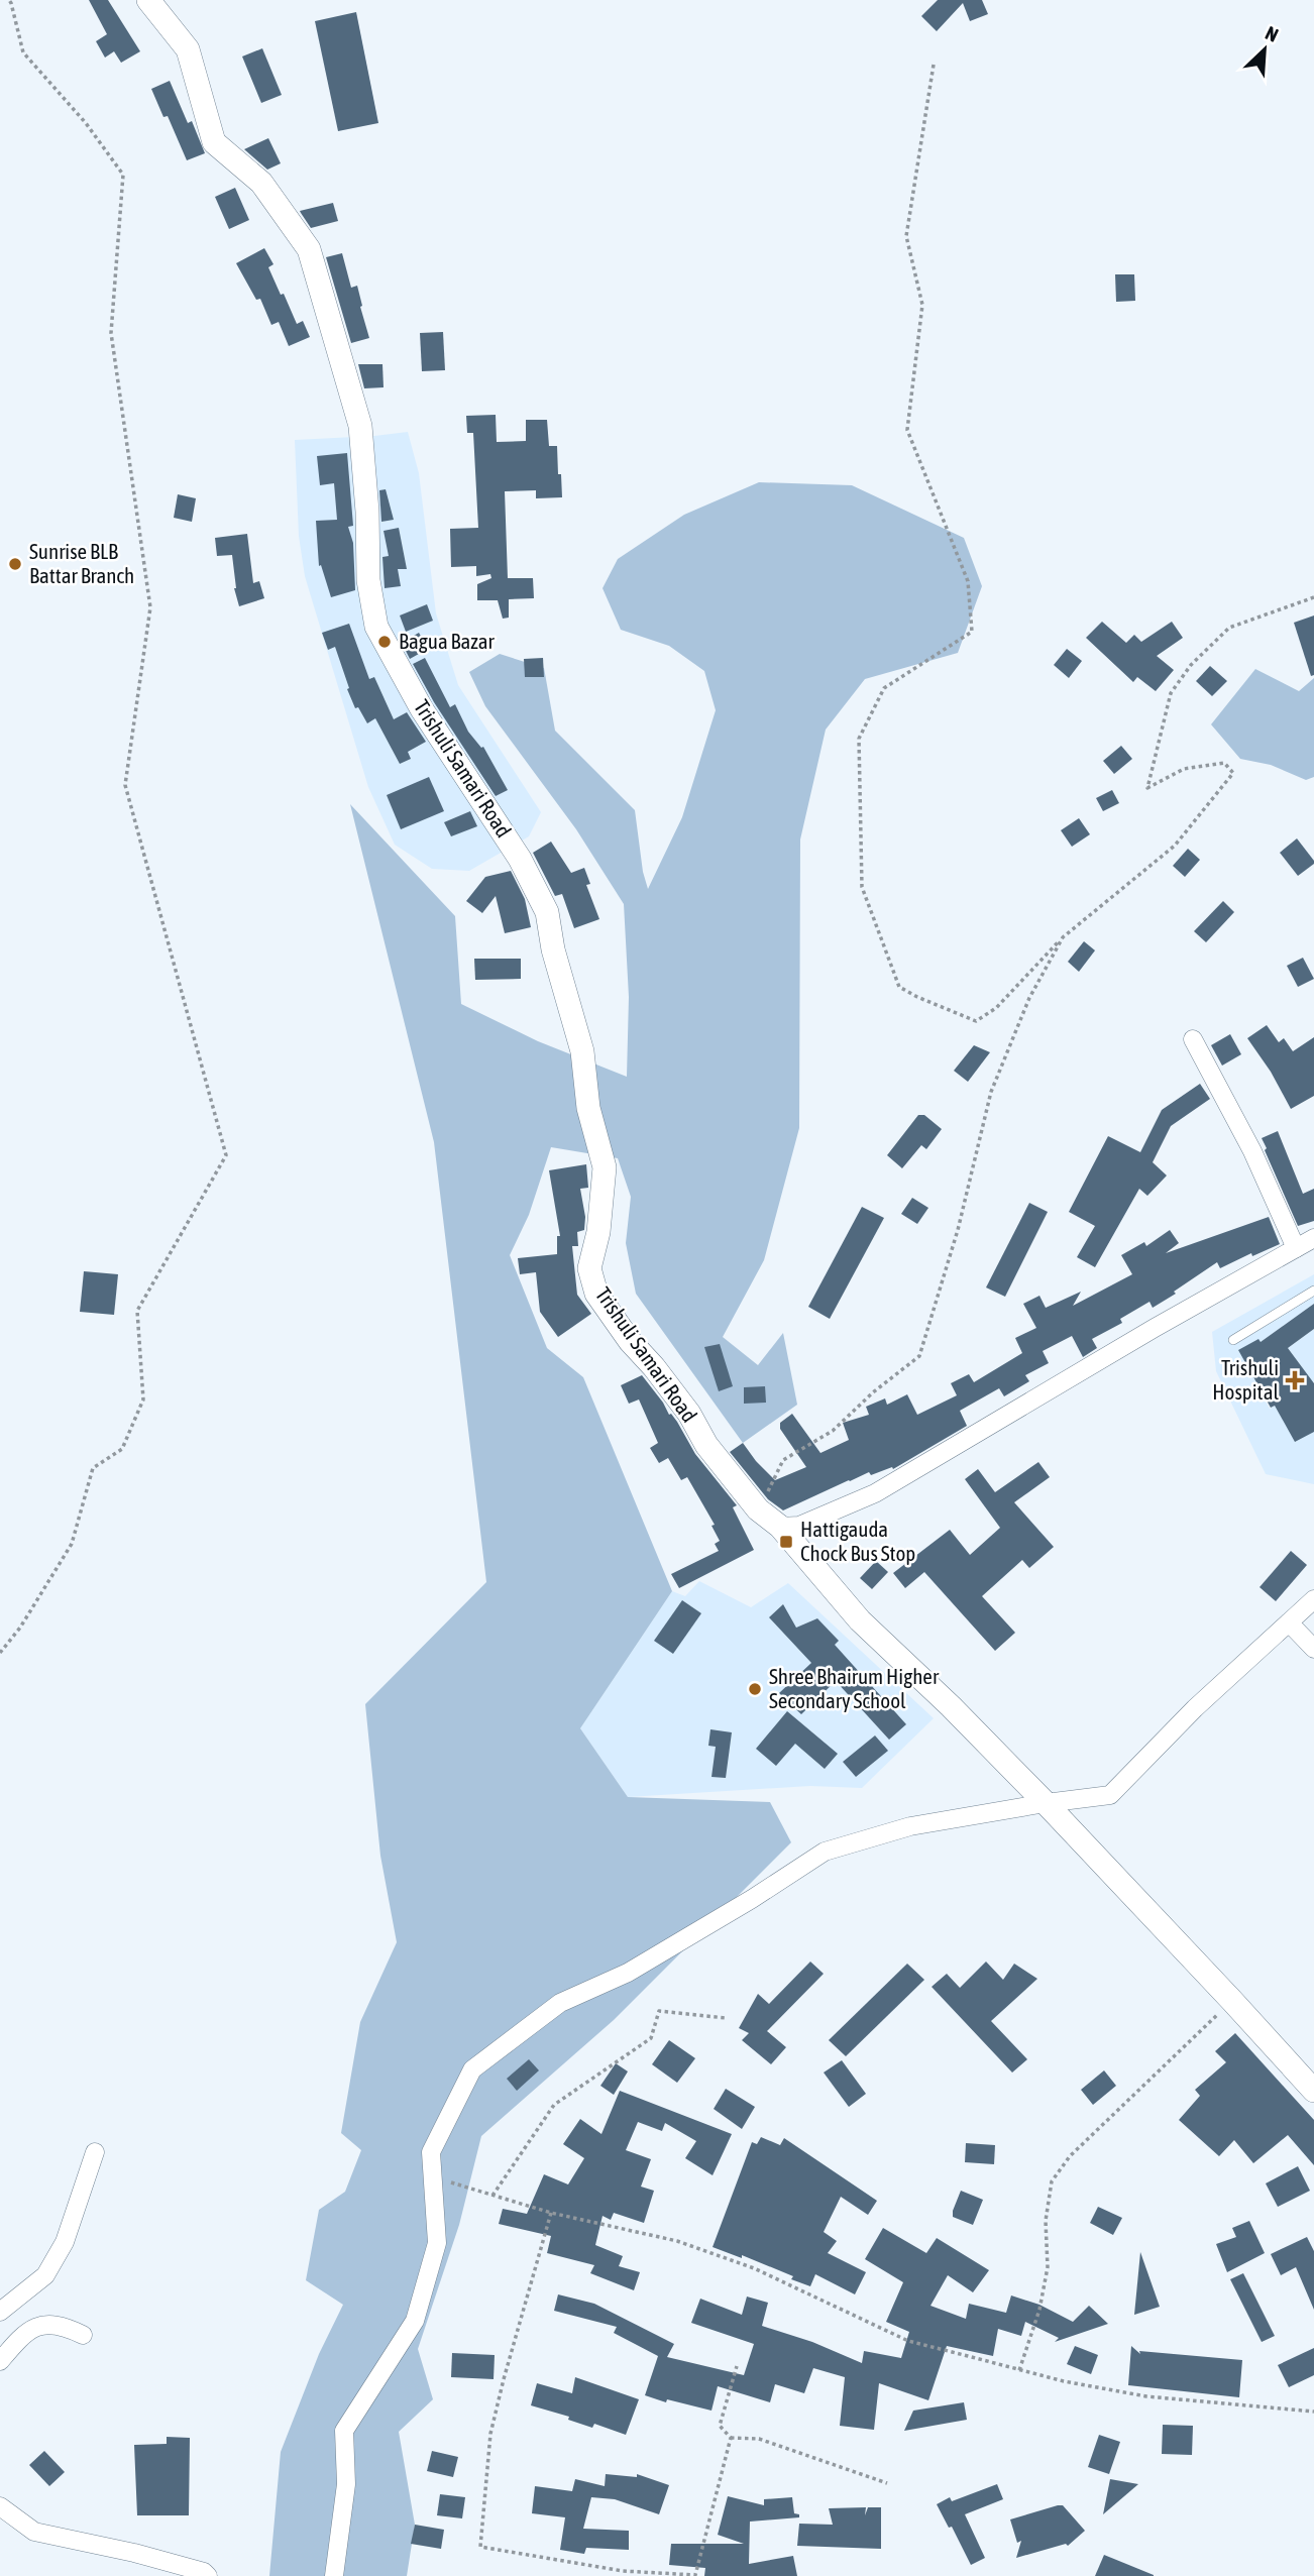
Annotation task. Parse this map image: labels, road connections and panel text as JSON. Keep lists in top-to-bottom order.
{
  "streets": {
    "street": ["Trishuli Samari Road"]
  },
  "places": {
    "other": ["Sunrise BLB Battar Branch", "Bagua Bazar", "Shree Bhairum Higher Secondary School"],
    "health": ["Trishuli Hospital"],
    "transit": ["Hattigauda Chock Bus Stop"]
  },
  "north": "top right"
}
